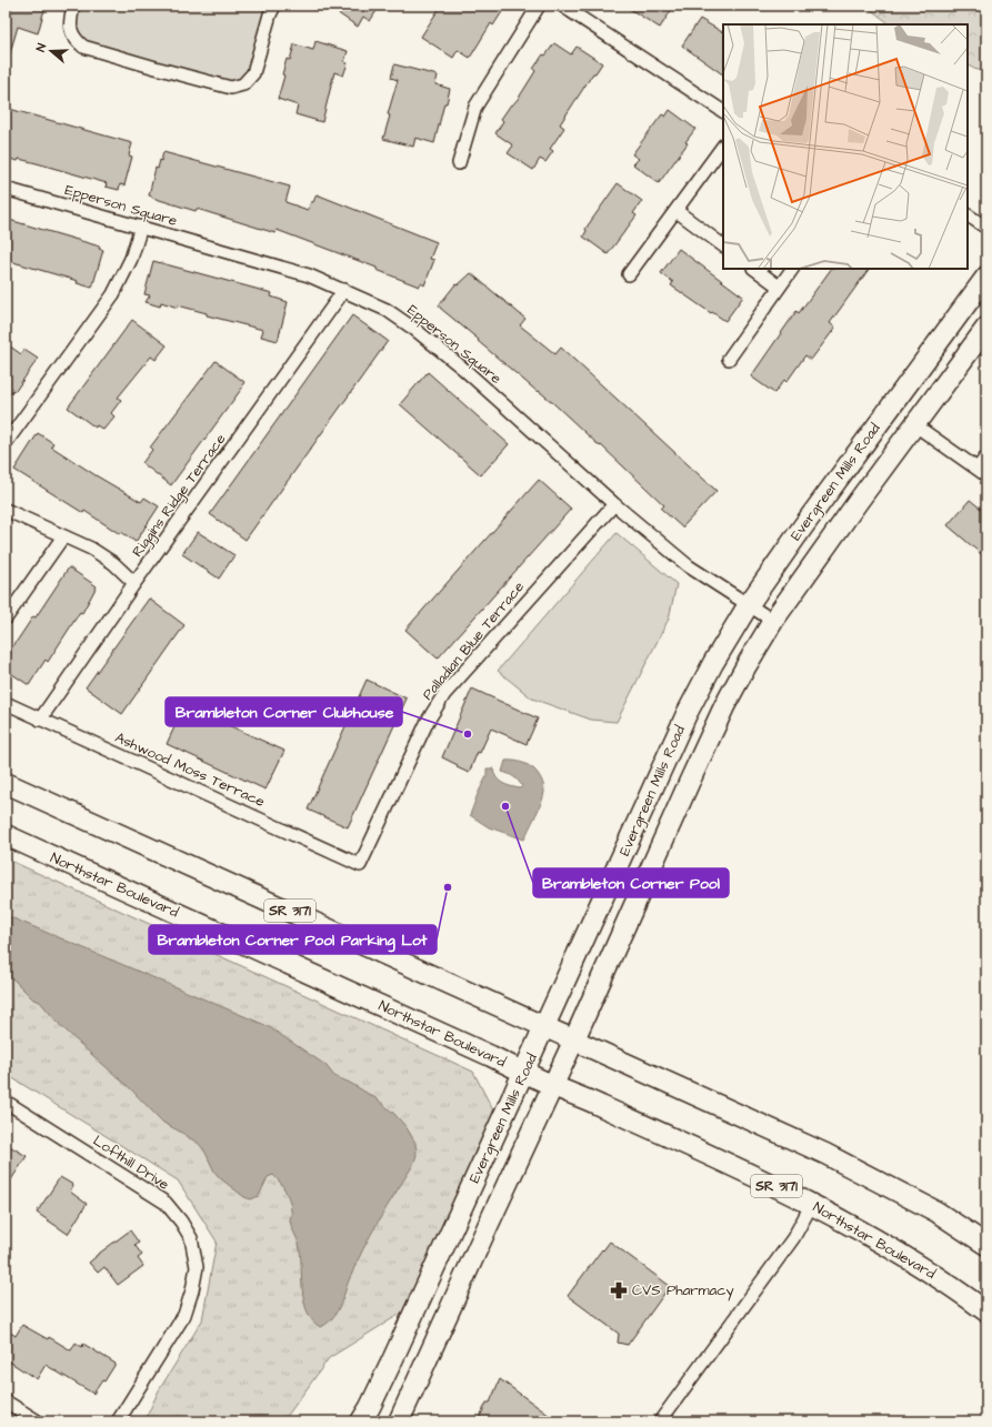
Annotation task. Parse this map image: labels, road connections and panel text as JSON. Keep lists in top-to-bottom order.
{
  "streets": {
    "main road": ["Evergreen Mills Road", "Northstar Boulevard", "SR 3171"],
    "street": [
      "Epperson Square",
      "Riggins Ridge Terrace",
      "Palladian Blue Terrace",
      "Ashwood Moss Terrace",
      "Lofthill Drive"
    ]
  },
  "crossings": [
    ["Epperson Square", "Evergreen Mills Road"],
    ["Epperson Square", "Riggins Ridge Terrace"],
    ["Epperson Square", "Palladian Blue Terrace"],
    ["Evergreen Mills Road", "Northstar Boulevard"],
    ["Evergreen Mills Road", "SR 3171"],
    ["Riggins Ridge Terrace", "Ashwood Moss Terrace"],
    ["Palladian Blue Terrace", "Ashwood Moss Terrace"]
  ],
  "places": {
    "other": ["Brambleton Corner Clubhouse", "Brambleton Corner Pool", "Brambleton Corner Pool Parking Lot"],
    "pharmacy": ["CVS Pharmacy"]
  },
  "north": "left"
}
